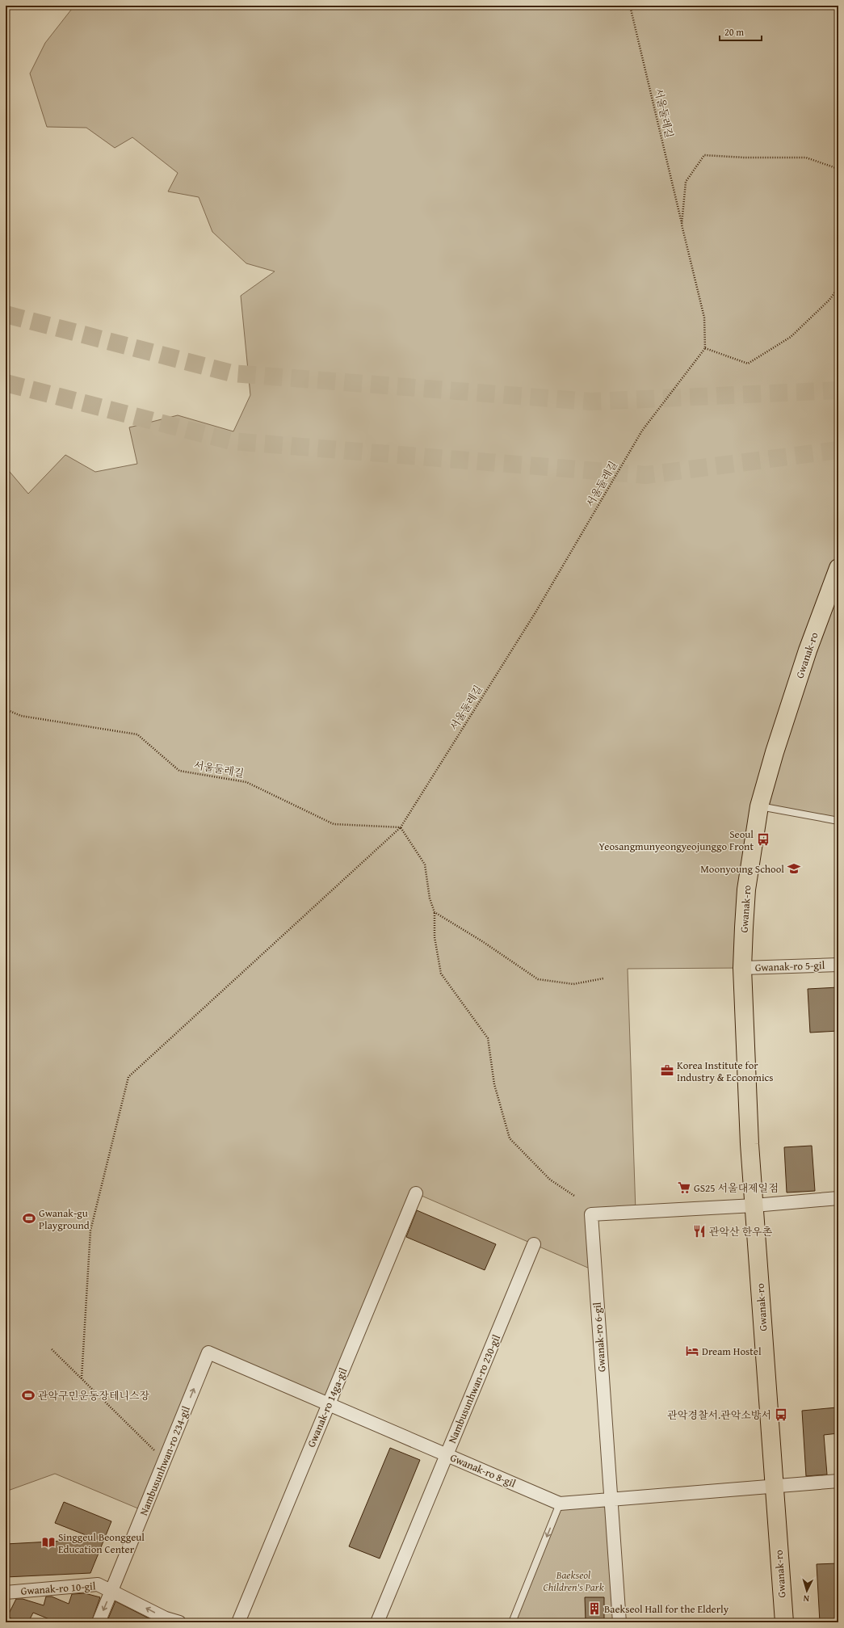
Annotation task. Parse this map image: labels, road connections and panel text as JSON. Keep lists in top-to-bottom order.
{
  "streets": {
    "main road": ["Gwanak-ro"],
    "street": [
      "Gwanak-ro 5-gil",
      "Gwanak-ro 6-gil",
      "Nambusunhwan-ro 230-gil",
      "Gwanak-ro 14ga-gil",
      "Nambusunhwan-ro 234-gil",
      "Gwanak-ro 8-gil",
      "Gwanak-ro 10-gil"
    ],
    "path": ["서울둘레길"]
  },
  "crossings": [
    ["Gwanak-ro", "Gwanak-ro 5-gil"],
    ["Gwanak-ro", "Gwanak-ro 6-gil"],
    ["Gwanak-ro", "Gwanak-ro 8-gil"],
    ["Gwanak-ro 6-gil", "Gwanak-ro 8-gil"],
    ["Nambusunhwan-ro 230-gil", "Gwanak-ro 8-gil"],
    ["Gwanak-ro 14ga-gil", "Gwanak-ro 8-gil"],
    ["Nambusunhwan-ro 234-gil", "Gwanak-ro 8-gil"],
    ["Nambusunhwan-ro 234-gil", "Gwanak-ro 10-gil"]
  ],
  "parks": ["Baekseol Children's Park"],
  "places": {
    "bus stop": ["Seoul Yeosangmunyeongyeojunggo Front", "관악경찰서.관악소방서"],
    "school or university": ["Moonyoung School"],
    "office": ["Korea Institute for Industry & Economics"],
    "supermarket": ["GS25 서울대제일점"],
    "sports": ["Gwanak-gu Playground", "관악구민운동장테니스장"],
    "restaurant": ["관악산 한우촌"],
    "hotel": ["Dream Hostel"],
    "library": ["Singgeul Beonggeul Education Center"],
    "building": ["Baekseol Hall for the Elderly"]
  },
  "scale_bar": "20 m",
  "north": "bottom"
}
